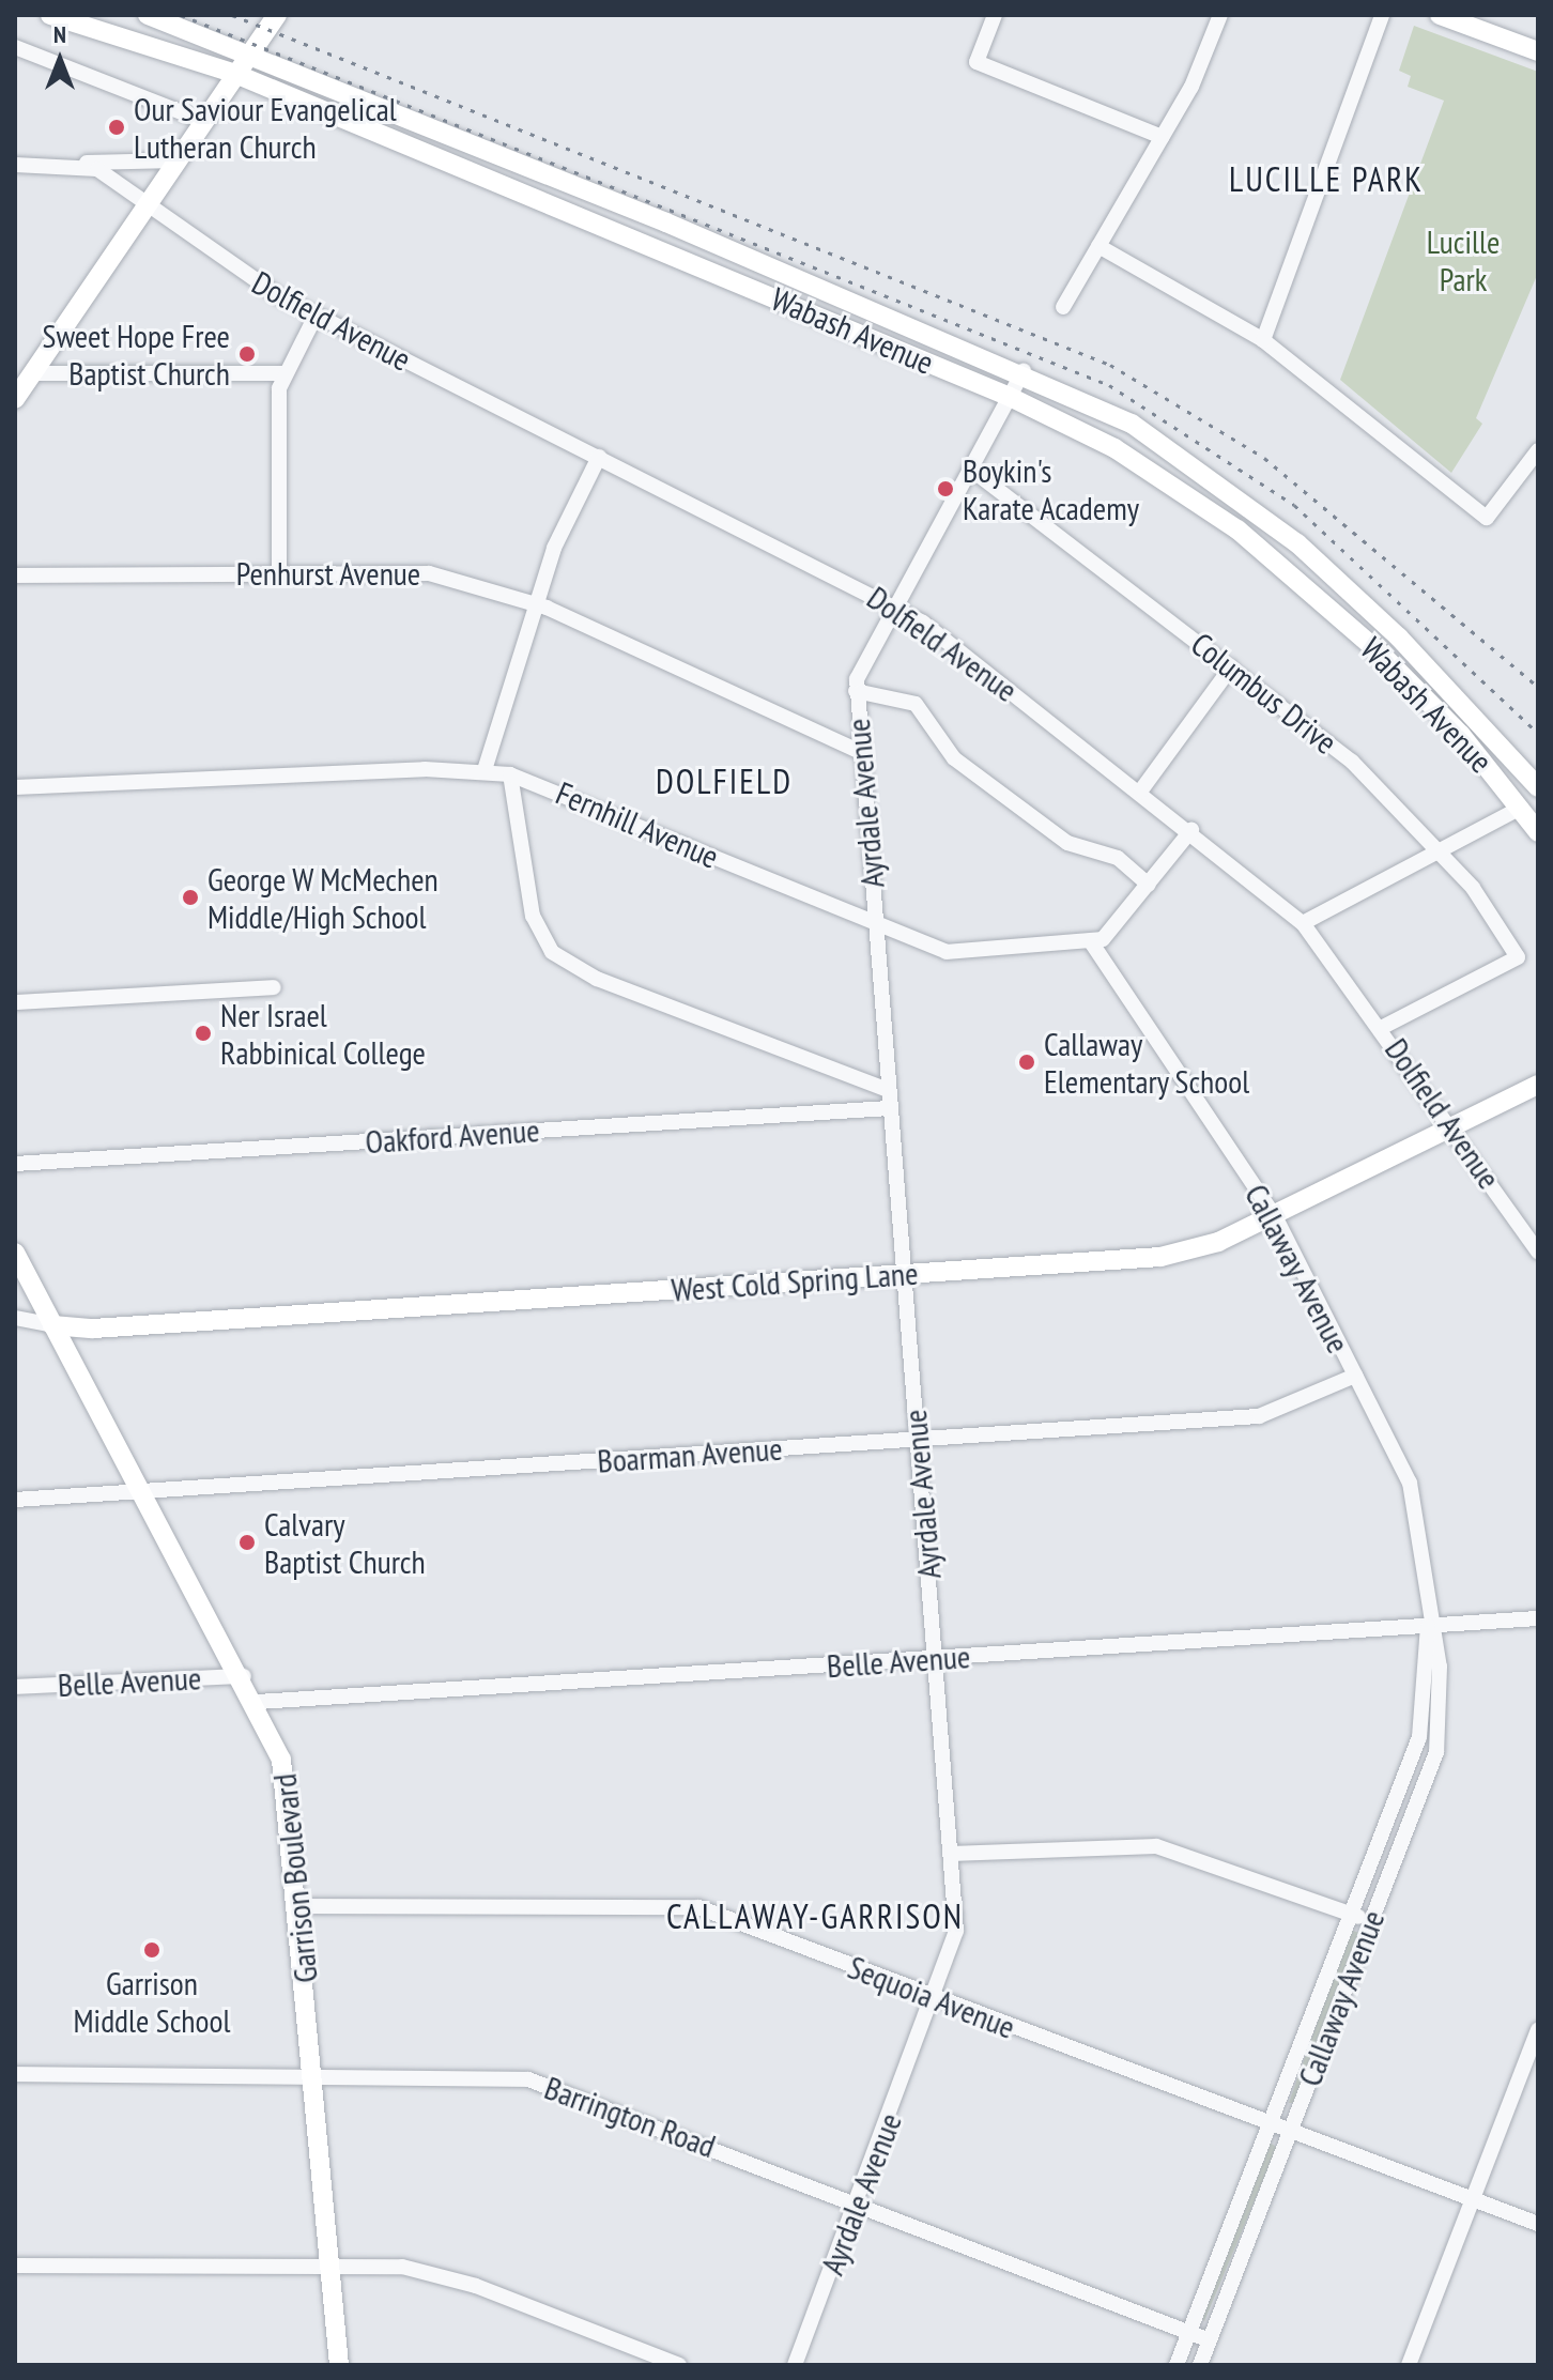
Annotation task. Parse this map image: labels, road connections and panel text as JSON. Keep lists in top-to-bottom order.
{
  "streets": {
    "main road": ["Wabash Avenue", "West Cold Spring Lane", "Garrison Boulevard"],
    "street": [
      "Dolfield Avenue",
      "Penhurst Avenue",
      "Columbus Drive",
      "Ayrdale Avenue",
      "Fernhill Avenue",
      "Oakford Avenue",
      "Callaway Avenue",
      "Boarman Avenue",
      "Belle Avenue",
      "Sequoia Avenue",
      "Barrington Road"
    ]
  },
  "crossings": [
    ["Dolfield Avenue", "Columbus Drive"],
    ["Dolfield Avenue", "Ayrdale Avenue"],
    ["Dolfield Avenue", "West Cold Spring Lane"],
    ["Wabash Avenue", "Ayrdale Avenue"],
    ["Penhurst Avenue", "Ayrdale Avenue"],
    ["Columbus Drive", "Ayrdale Avenue"],
    ["Ayrdale Avenue", "Fernhill Avenue"],
    ["Ayrdale Avenue", "Oakford Avenue"],
    ["Ayrdale Avenue", "West Cold Spring Lane"],
    ["Ayrdale Avenue", "Boarman Avenue"],
    ["Ayrdale Avenue", "Belle Avenue"],
    ["Ayrdale Avenue", "Sequoia Avenue"],
    ["Ayrdale Avenue", "Barrington Road"],
    ["Fernhill Avenue", "Callaway Avenue"],
    ["Callaway Avenue", "West Cold Spring Lane"],
    ["Callaway Avenue", "Boarman Avenue"],
    ["Callaway Avenue", "Belle Avenue"],
    ["Callaway Avenue", "Sequoia Avenue"],
    ["Callaway Avenue", "Barrington Road"],
    ["West Cold Spring Lane", "Garrison Boulevard"],
    ["Boarman Avenue", "Garrison Boulevard"],
    ["Belle Avenue", "Garrison Boulevard"],
    ["Garrison Boulevard", "Sequoia Avenue"],
    ["Garrison Boulevard", "Barrington Road"]
  ],
  "districts": ["LUCILLE PARK", "DOLFIELD", "CALLAWAY-GARRISON"],
  "parks": ["Lucille Park"],
  "places": [
    "Our Saviour Evangelical Lutheran Church",
    "Sweet Hope Free Baptist Church",
    "Boykin's Karate Academy",
    "George W McMechen Middle/High School",
    "Ner Israel Rabbinical College",
    "Callaway Elementary School",
    "Calvary Baptist Church",
    "Garrison Middle School"
  ],
  "north": "top"
}
